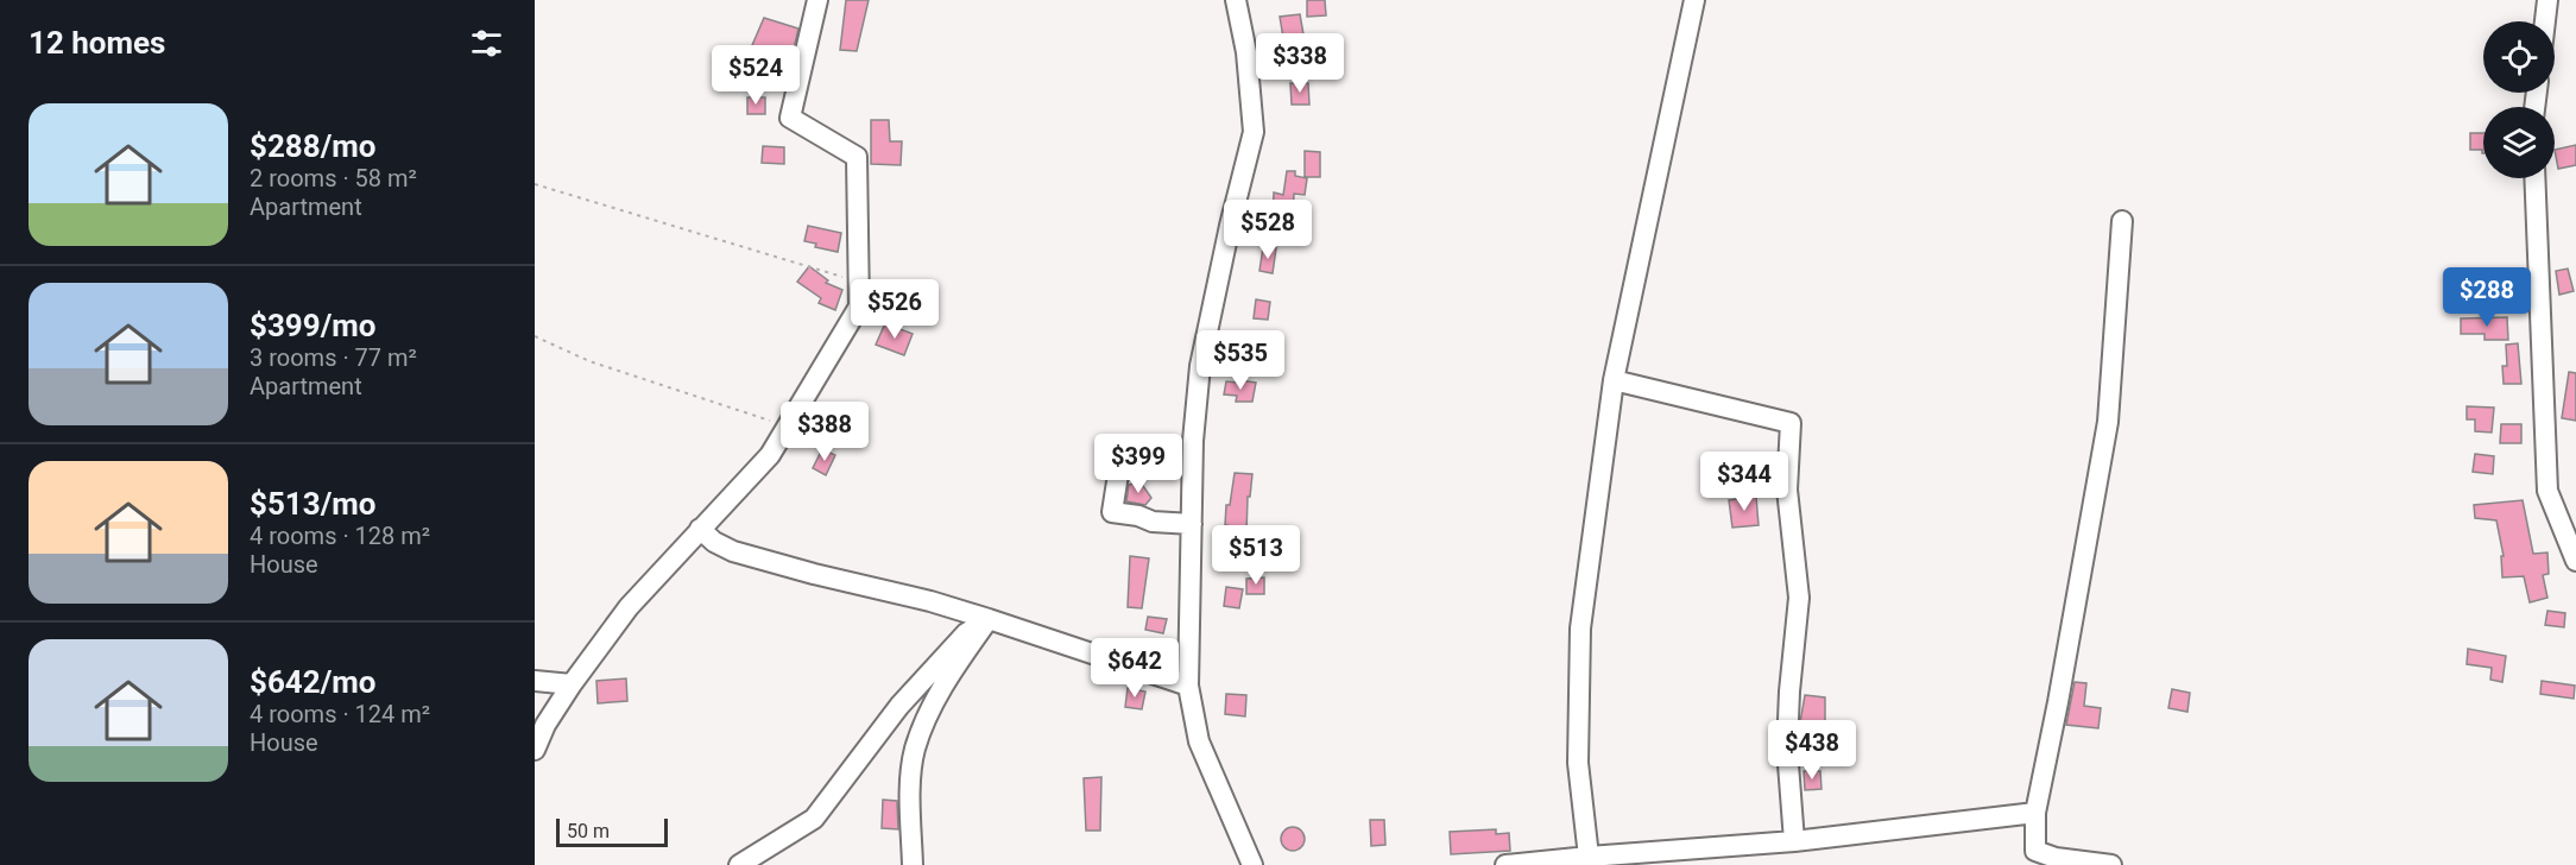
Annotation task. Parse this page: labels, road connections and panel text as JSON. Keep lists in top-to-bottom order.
{
  "scale_bar": "50 m",
  "page": {
    "heading": "12 homes",
    "price": [
      "$338",
      "$524",
      "$528",
      "$288",
      "$526",
      "$535",
      "$388",
      "$399",
      "$344",
      "$513",
      "$642",
      "$438"
    ],
    "list": [
      {
        "name": "$288/mo",
        "note": "2 rooms · 58 m² · Apartment"
      },
      {
        "name": "$399/mo",
        "note": "3 rooms · 77 m² · Apartment"
      },
      {
        "name": "$513/mo",
        "note": "4 rooms · 128 m² · House"
      },
      {
        "name": "$642/mo",
        "note": "4 rooms · 124 m² · House"
      }
    ],
    "scale": "50 m"
  }
}
